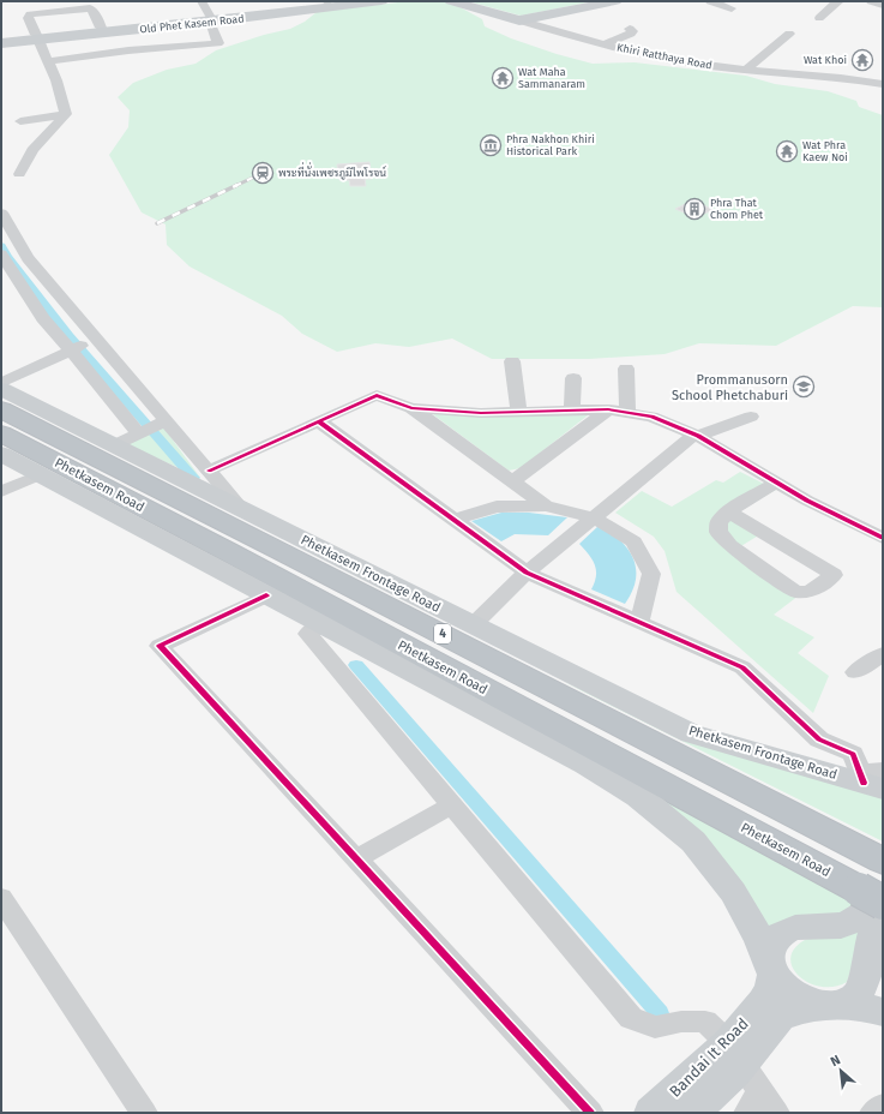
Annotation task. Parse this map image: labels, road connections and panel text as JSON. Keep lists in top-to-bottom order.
{
  "streets": {
    "highway": ["Phetkasem Road", "4"],
    "main road": [
      "Old Phet Kasem Road",
      "Khiri Ratthaya Road",
      "Phetkasem Frontage Road",
      "Bandai It Road"
    ]
  },
  "crossings": [
    ["Phetkasem Road", "Bandai It Road"]
  ],
  "places": {
    "temple": ["Wat Khoi", "Wat Maha Sammanaram", "Wat Phra Kaew Noi"],
    "museum": ["Phra Nakhon Khiri Historical Park"],
    "station": ["พระที่นั่งเพชรภูมิไพโรจน์"],
    "building": ["Phra That Chom Phet"],
    "school or university": ["Prommanusorn School Phetchaburi"]
  },
  "north": "top left"
}
